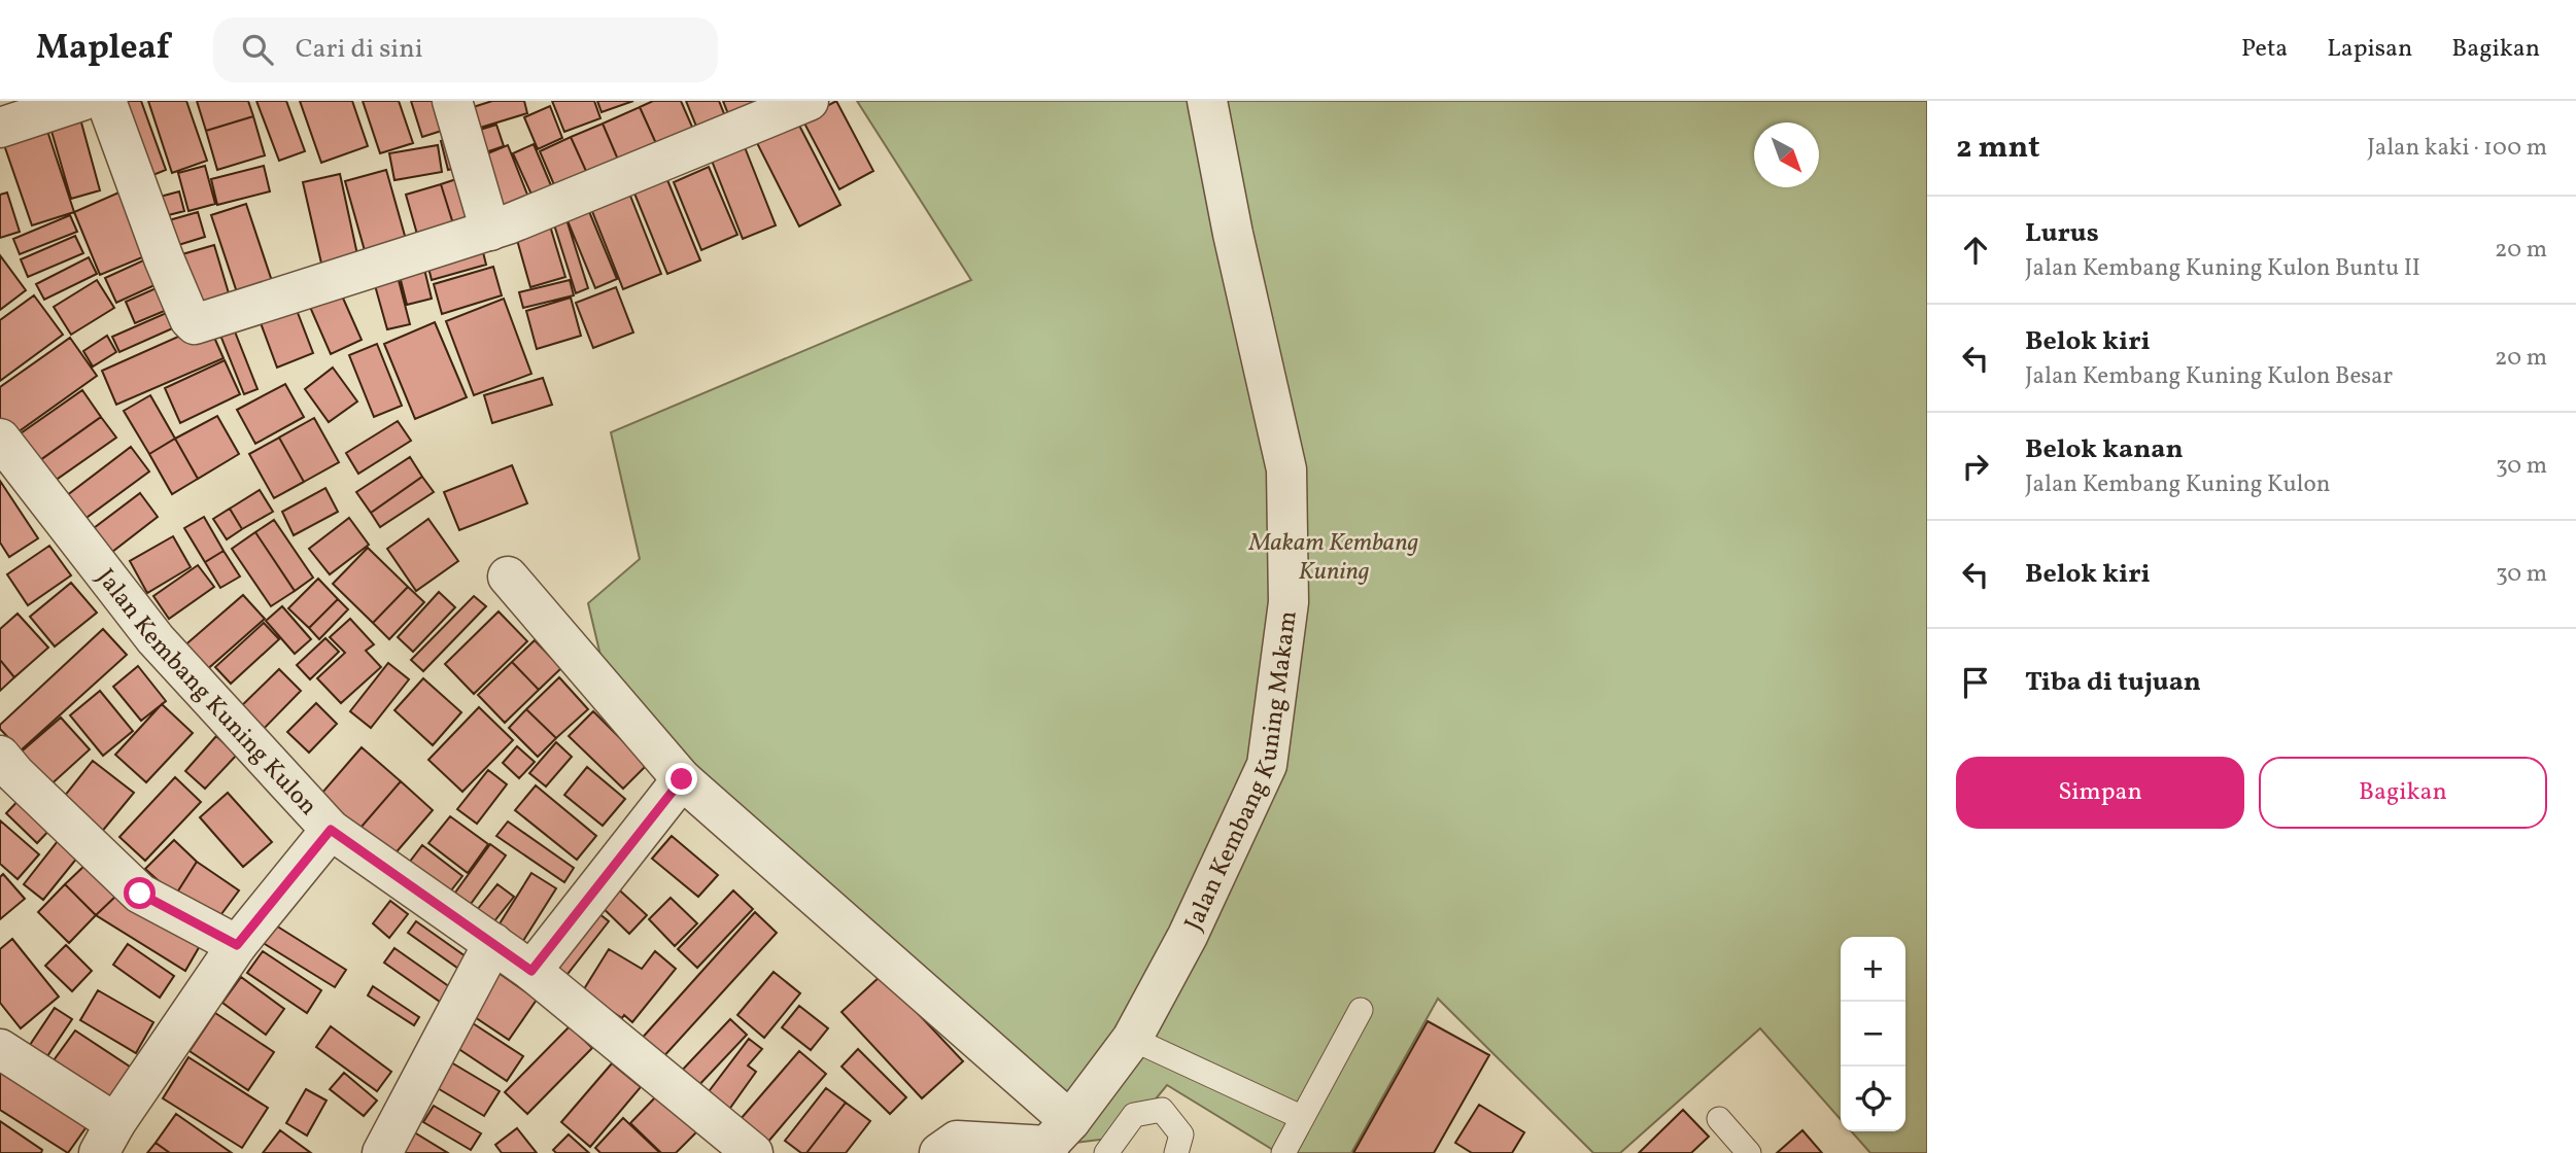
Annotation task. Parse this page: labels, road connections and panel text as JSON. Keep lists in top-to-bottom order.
{
  "streets": {
    "street": ["Jalan Kembang Kuning Kulon", "Jalan Kembang Kuning Makam"]
  },
  "parks": ["Makam Kembang Kuning"],
  "north": "bottom right",
  "page": {
    "header": "Mapleaf",
    "search": "Cari di sini",
    "nav": ["Peta", "Lapisan", "Bagikan"],
    "heading": ["2 mnt", "Jalan kaki · 100 m"],
    "list": [
      ["Lurus", "Jalan Kembang Kuning Kulon Buntu II", "20 m"],
      ["Belok kiri", "Jalan Kembang Kuning Kulon Besar", "20 m"],
      ["Belok kanan", "Jalan Kembang Kuning Kulon", "30 m"],
      ["Belok kiri", "30 m"],
      "Tiba di tujuan"
    ],
    "buttons": ["Simpan", "Bagikan"],
    "map_buttons": ["+", "−"]
  }
}
